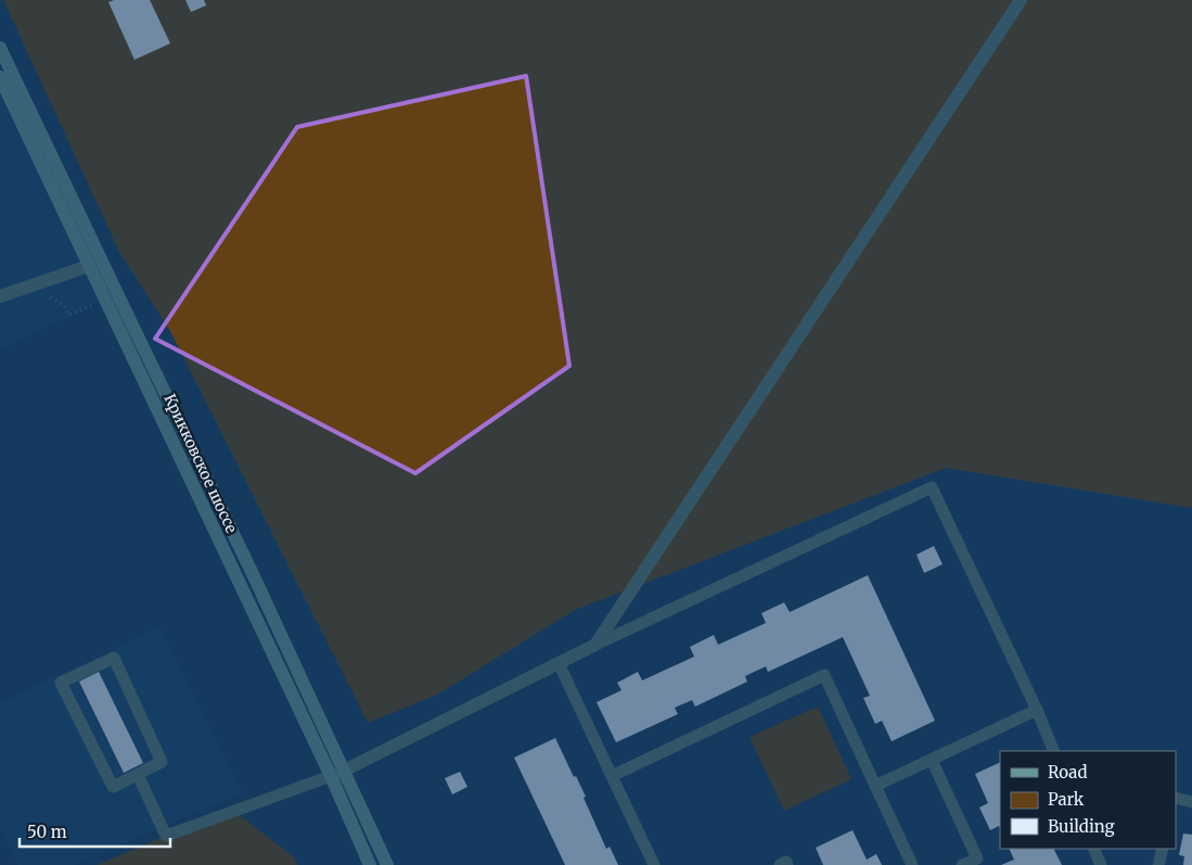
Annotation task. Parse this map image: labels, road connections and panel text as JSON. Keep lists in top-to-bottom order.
{
  "streets": {
    "main road": ["Крикковское шоссе"]
  },
  "legend": ["Road", "Park", "Building"],
  "scale_bar": "50 m"
}
